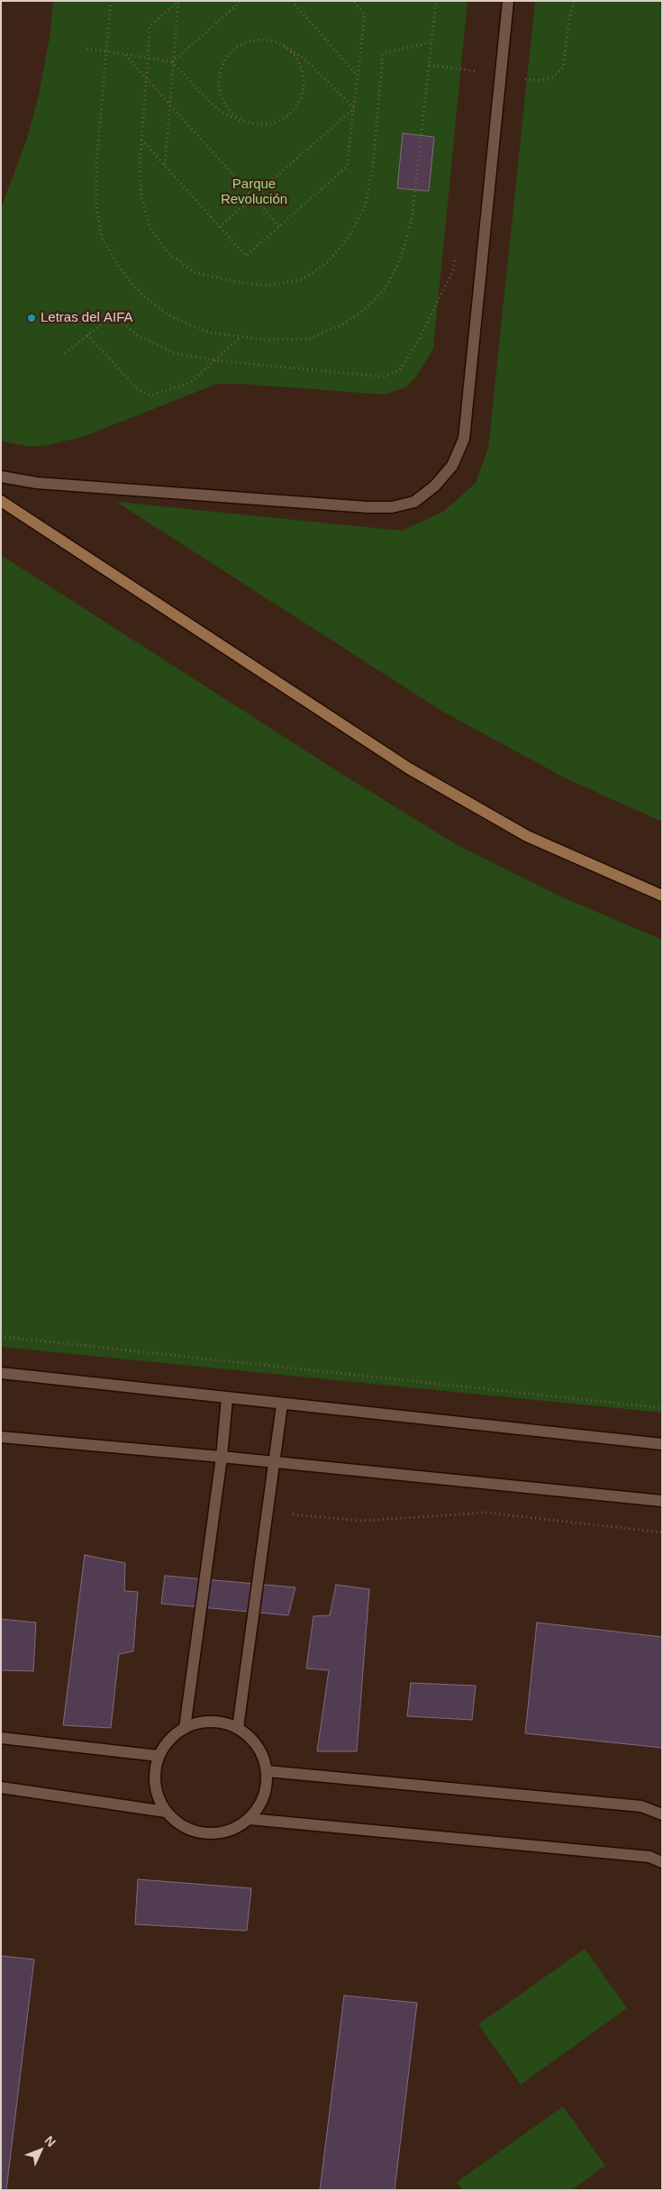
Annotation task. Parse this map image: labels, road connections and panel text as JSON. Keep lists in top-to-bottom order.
{
  "parks": ["Parque Revolución"],
  "places": ["Letras del AIFA"],
  "north": "top right"
}
